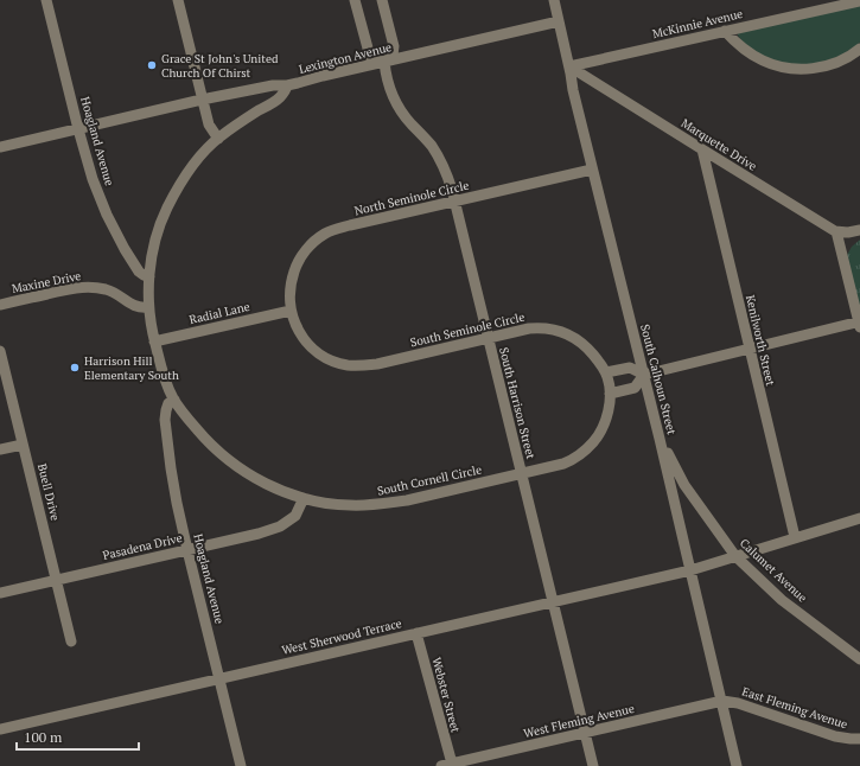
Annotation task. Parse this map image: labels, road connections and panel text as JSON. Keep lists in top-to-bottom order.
{
  "streets": {
    "street": [
      "McKinnie Avenue",
      "Lexington Avenue",
      "Hoagland Avenue",
      "Marquette Drive",
      "North Seminole Circle",
      "Maxine Drive",
      "Radial Lane",
      "South Seminole Circle",
      "Kenilworth Street",
      "South Calhoun Street",
      "South Harrison Street",
      "South Cornell Circle",
      "Buell Drive",
      "Pasadena Drive",
      "Calumet Avenue",
      "West Sherwood Terrace",
      "Webster Street",
      "East Fleming Avenue",
      "West Fleming Avenue"
    ]
  },
  "crossings": [
    ["McKinnie Avenue", "Marquette Drive"],
    ["McKinnie Avenue", "South Calhoun Street"],
    ["Lexington Avenue", "Hoagland Avenue"],
    ["Lexington Avenue", "South Calhoun Street"],
    ["Lexington Avenue", "South Harrison Street"],
    ["Lexington Avenue", "South Cornell Circle"],
    ["Hoagland Avenue", "South Cornell Circle"],
    ["Hoagland Avenue", "Pasadena Drive"],
    ["Hoagland Avenue", "West Sherwood Terrace"],
    ["Marquette Drive", "Kenilworth Street"],
    ["Marquette Drive", "South Calhoun Street"],
    ["North Seminole Circle", "Radial Lane"],
    ["North Seminole Circle", "South Seminole Circle"],
    ["North Seminole Circle", "South Calhoun Street"],
    ["North Seminole Circle", "South Harrison Street"],
    ["Maxine Drive", "South Cornell Circle"],
    ["Radial Lane", "South Seminole Circle"],
    ["Radial Lane", "South Cornell Circle"],
    ["South Seminole Circle", "South Harrison Street"],
    ["South Seminole Circle", "South Cornell Circle"],
    ["Kenilworth Street", "West Sherwood Terrace"],
    ["South Calhoun Street", "Calumet Avenue"],
    ["South Calhoun Street", "West Sherwood Terrace"],
    ["South Calhoun Street", "East Fleming Avenue"],
    ["South Calhoun Street", "West Fleming Avenue"],
    ["South Harrison Street", "South Cornell Circle"],
    ["South Harrison Street", "West Sherwood Terrace"],
    ["South Harrison Street", "West Fleming Avenue"],
    ["South Cornell Circle", "Pasadena Drive"],
    ["Buell Drive", "Pasadena Drive"],
    ["Calumet Avenue", "West Sherwood Terrace"],
    ["West Sherwood Terrace", "Webster Street"],
    ["Webster Street", "West Fleming Avenue"],
    ["East Fleming Avenue", "West Fleming Avenue"]
  ],
  "places": ["Grace St John's United Church Of Chirst", "Harrison Hill Elementary South"],
  "scale_bar": "100 m"
}
